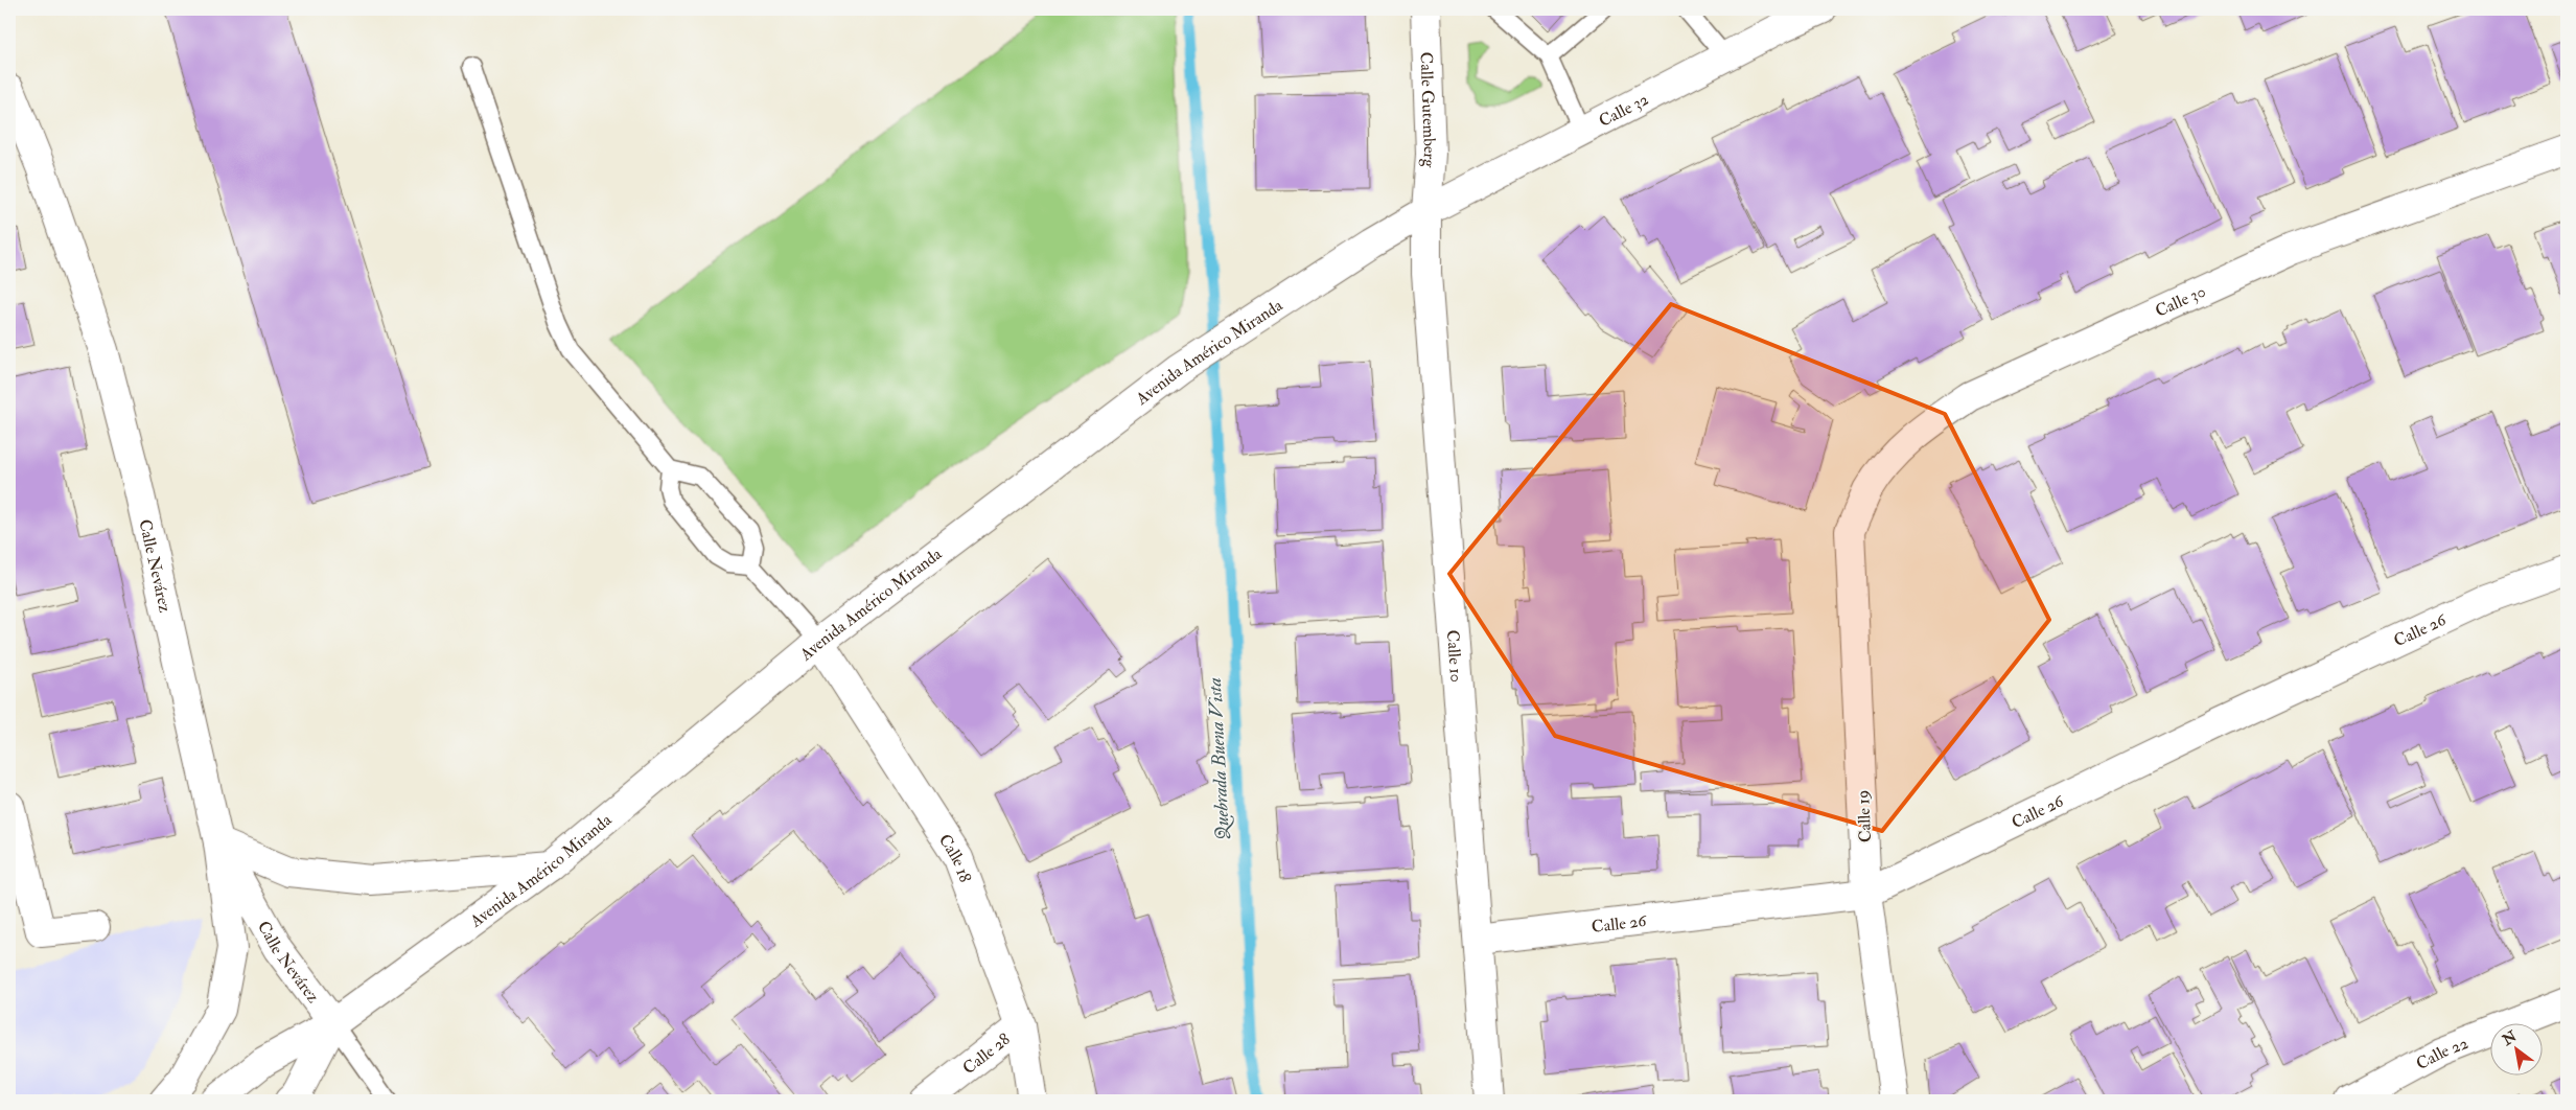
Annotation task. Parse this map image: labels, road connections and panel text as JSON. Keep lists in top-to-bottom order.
{
  "streets": {
    "street": [
      "Calle 32",
      "Calle Gutemberg",
      "Calle 30",
      "Avenida Américo Miranda",
      "Calle Nevárez",
      "Calle 26",
      "Calle 10",
      "Calle 19",
      "Calle 18",
      "Calle 28",
      "Calle 22"
    ]
  },
  "crossings": [
    ["Calle 32", "Calle Gutemberg"],
    ["Calle 32", "Avenida Américo Miranda"],
    ["Calle 32", "Calle 10"],
    ["Calle Gutemberg", "Avenida Américo Miranda"],
    ["Calle Gutemberg", "Calle 10"],
    ["Calle 30", "Calle 19"],
    ["Avenida Américo Miranda", "Calle Nevárez"],
    ["Avenida Américo Miranda", "Calle 10"],
    ["Avenida Américo Miranda", "Calle 18"],
    ["Calle 26", "Calle 10"],
    ["Calle 26", "Calle 19"],
    ["Calle 18", "Calle 28"]
  ],
  "water": ["Quebrada Buena Vista"],
  "north": "top left"
}
